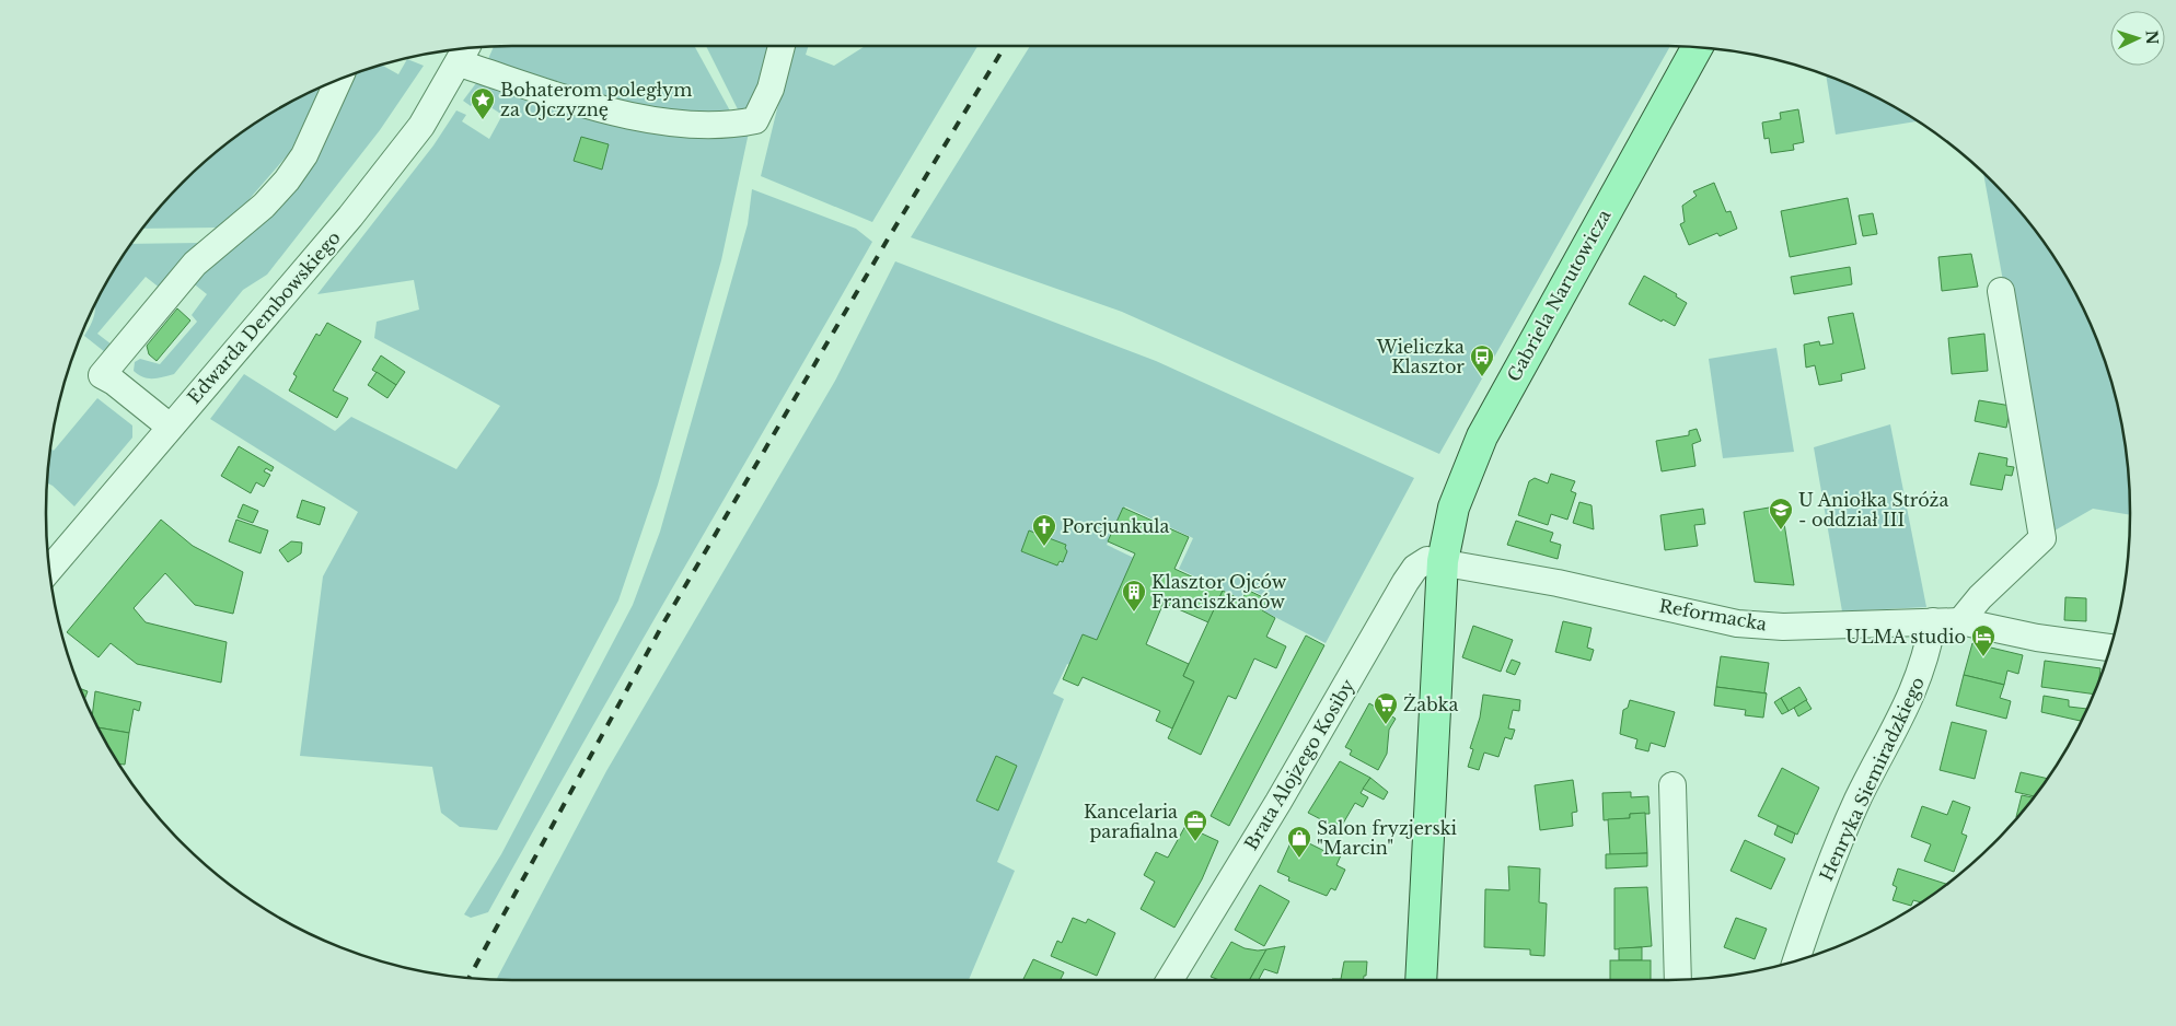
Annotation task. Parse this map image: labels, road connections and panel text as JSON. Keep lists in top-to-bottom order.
{
  "streets": {
    "main road": ["Gabriela Narutowicza"],
    "street": [
      "Edwarda Dembowskiego",
      "Reformacka",
      "Brata Alojzego Kosiby",
      "Henryka Siemiradzkiego"
    ]
  },
  "crossings": [
    ["Gabriela Narutowicza", "Reformacka"],
    ["Gabriela Narutowicza", "Brata Alojzego Kosiby"],
    ["Reformacka", "Brata Alojzego Kosiby"],
    ["Reformacka", "Henryka Siemiradzkiego"]
  ],
  "places": {
    "place": ["Bohaterom poległym za Ojczyznę"],
    "bus stop": ["Wieliczka Klasztor"],
    "school or university": ["U Aniołka Stróża - oddział III"],
    "church": ["Porcjunkula"],
    "building": ["Klasztor Ojców Franciszkanów"],
    "hotel": ["ULMA studio"],
    "supermarket": ["Żabka"],
    "office": ["Kancelaria parafialna"],
    "shop": ["Salon fryzjerski \"Marcin\""]
  },
  "north": "right"
}
